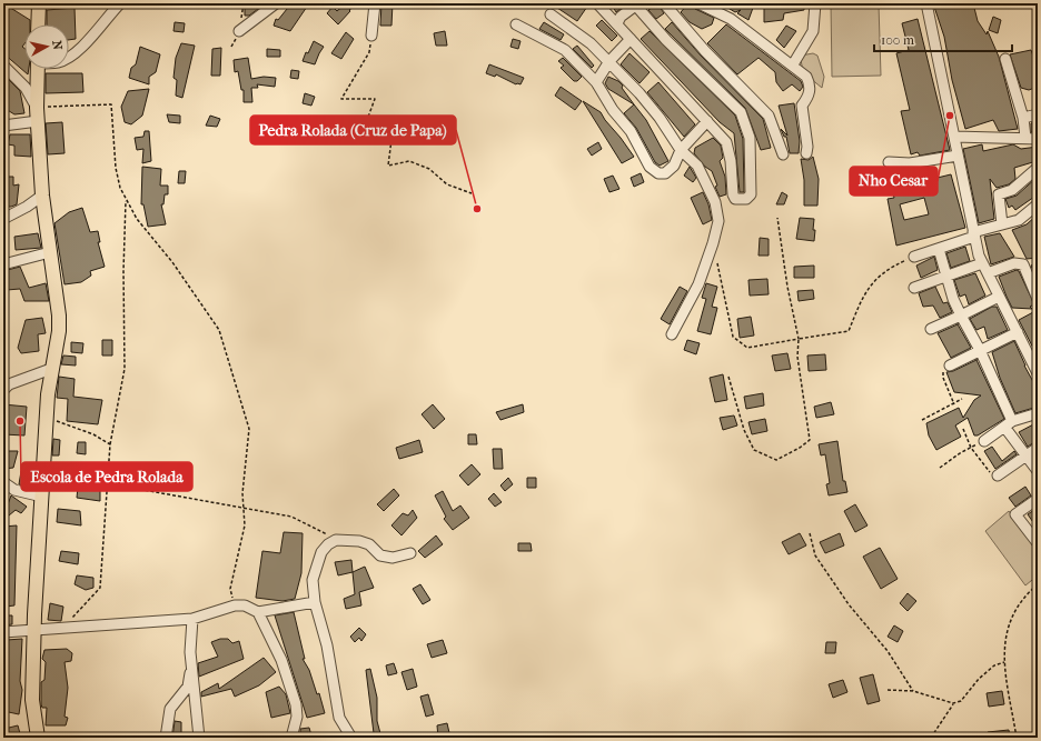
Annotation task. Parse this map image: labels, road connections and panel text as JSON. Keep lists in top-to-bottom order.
{
  "places": ["Nho Cesar", "Pedra Rolada (Cruz de Papa)", "Escola de Pedra Rolada"],
  "scale_bar": "100 m",
  "north": "right"
}
